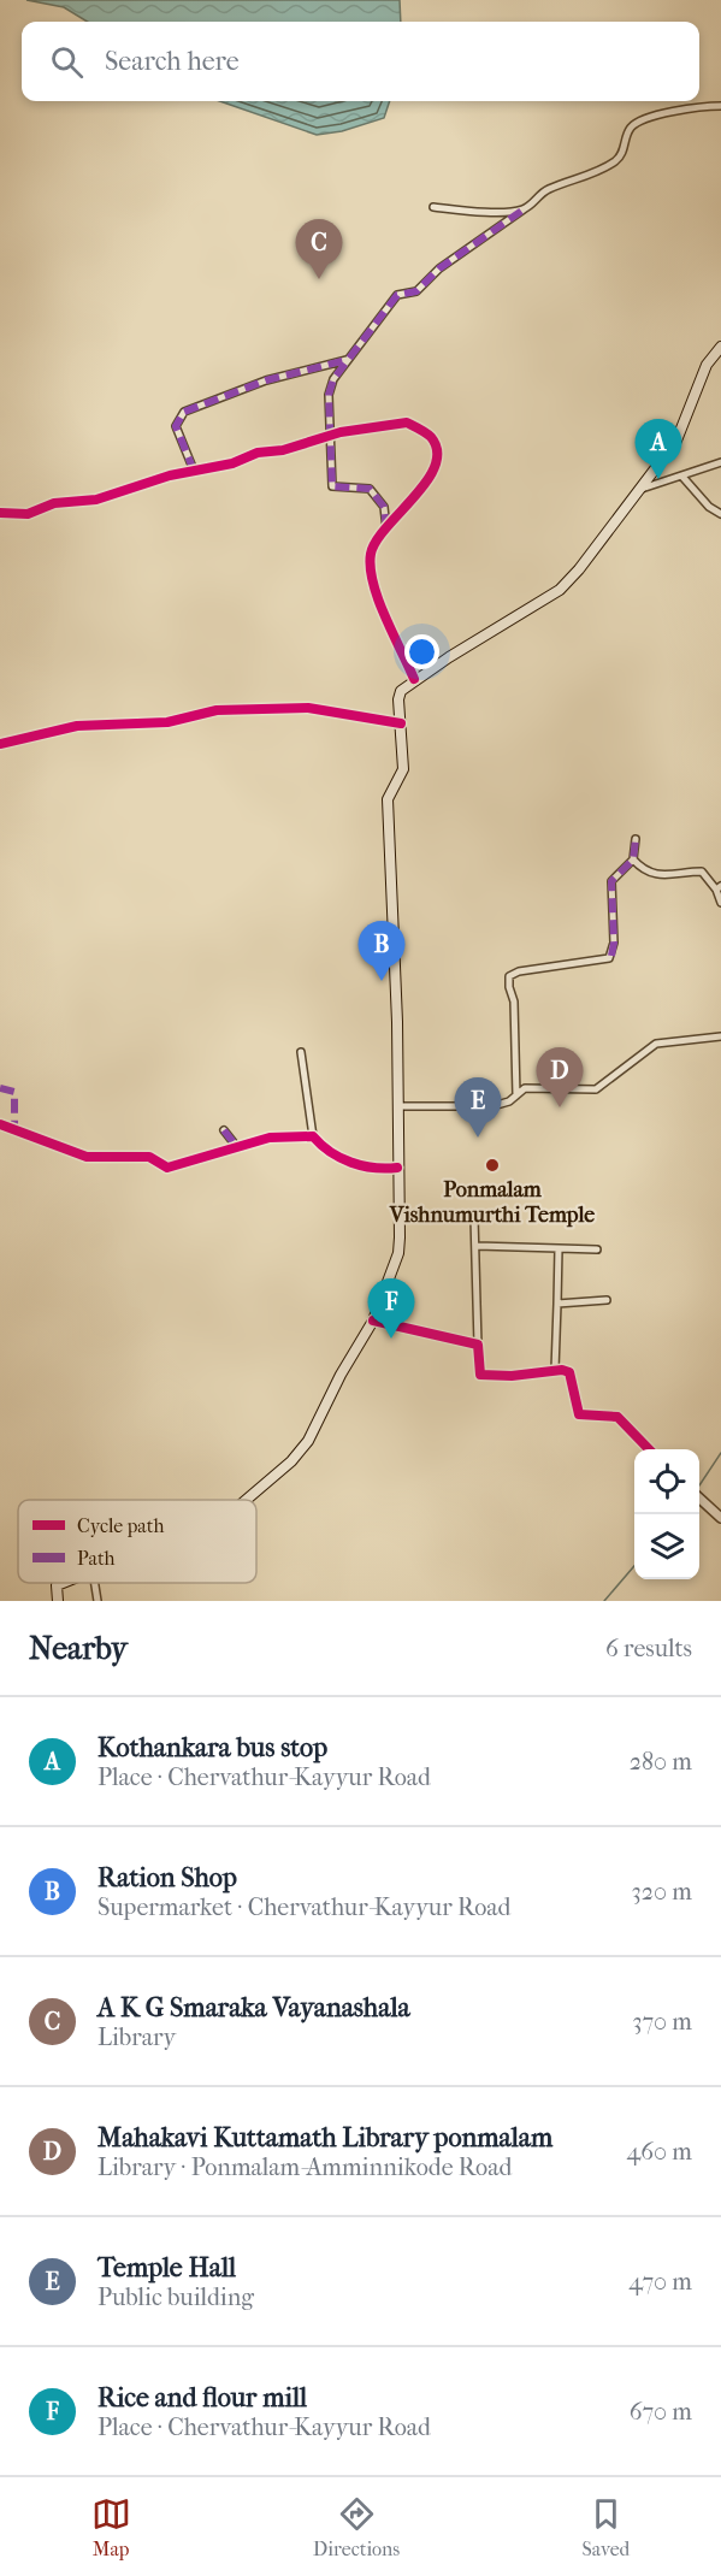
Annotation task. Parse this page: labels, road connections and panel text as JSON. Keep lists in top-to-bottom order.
{
  "places": ["Ponmalam Vishnumurthi Temple"],
  "legend": ["Cycle path", "Path"],
  "page": {
    "search": "Search here",
    "pins": [
      "C",
      "A",
      "B",
      "D",
      "E",
      "F"
    ],
    "heading": ["Nearby", "6 results"],
    "list": [
      {
        "mark": "A",
        "name": "Kothankara bus stop",
        "note": "Place · Chervathur-Kayyur Road",
        "value": "280 m"
      },
      {
        "mark": "B",
        "name": "Ration Shop",
        "note": "Supermarket · Chervathur-Kayyur Road",
        "value": "320 m"
      },
      {
        "mark": "C",
        "name": "A K G Smaraka Vayanashala",
        "note": "Library",
        "value": "370 m"
      },
      {
        "mark": "D",
        "name": "Mahakavi Kuttamath Library ponmalam",
        "note": "Library · Ponmalam-Amminnikode Road",
        "value": "460 m"
      },
      {
        "mark": "E",
        "name": "Temple Hall",
        "note": "Public building",
        "value": "470 m"
      },
      {
        "mark": "F",
        "name": "Rice and flour mill",
        "note": "Place · Chervathur-Kayyur Road",
        "value": "670 m"
      }
    ],
    "nav": ["Map", "Directions", "Saved"]
  }
}
